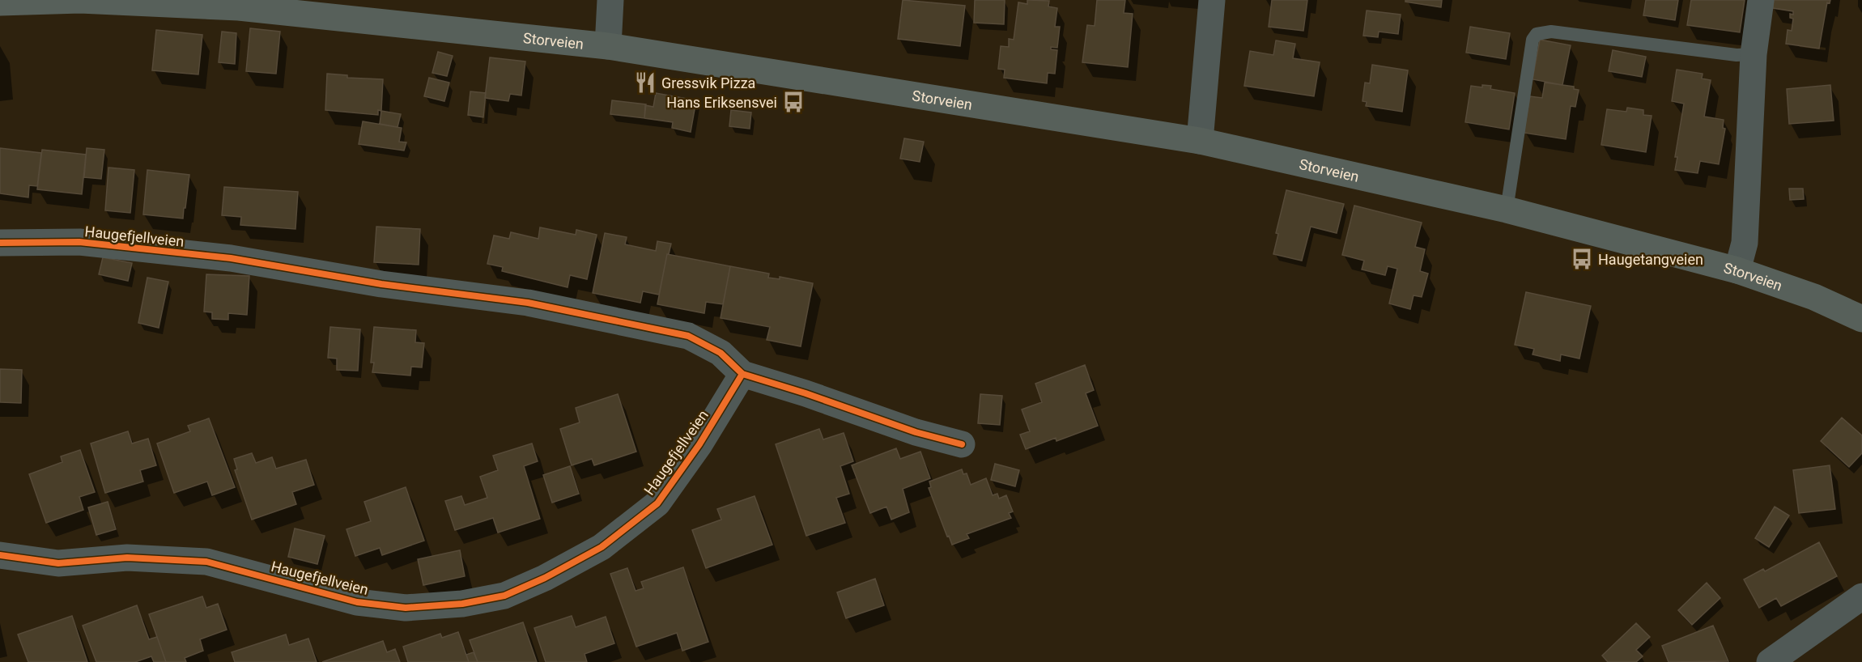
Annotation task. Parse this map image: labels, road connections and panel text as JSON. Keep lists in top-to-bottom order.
{
  "streets": {
    "main road": ["Storveien"],
    "street": ["Haugefjellveien"]
  },
  "places": {
    "restaurant": ["Gressvik Pizza"],
    "bus stop": ["Hans Eriksensvei", "Haugetangveien"]
  }
}
